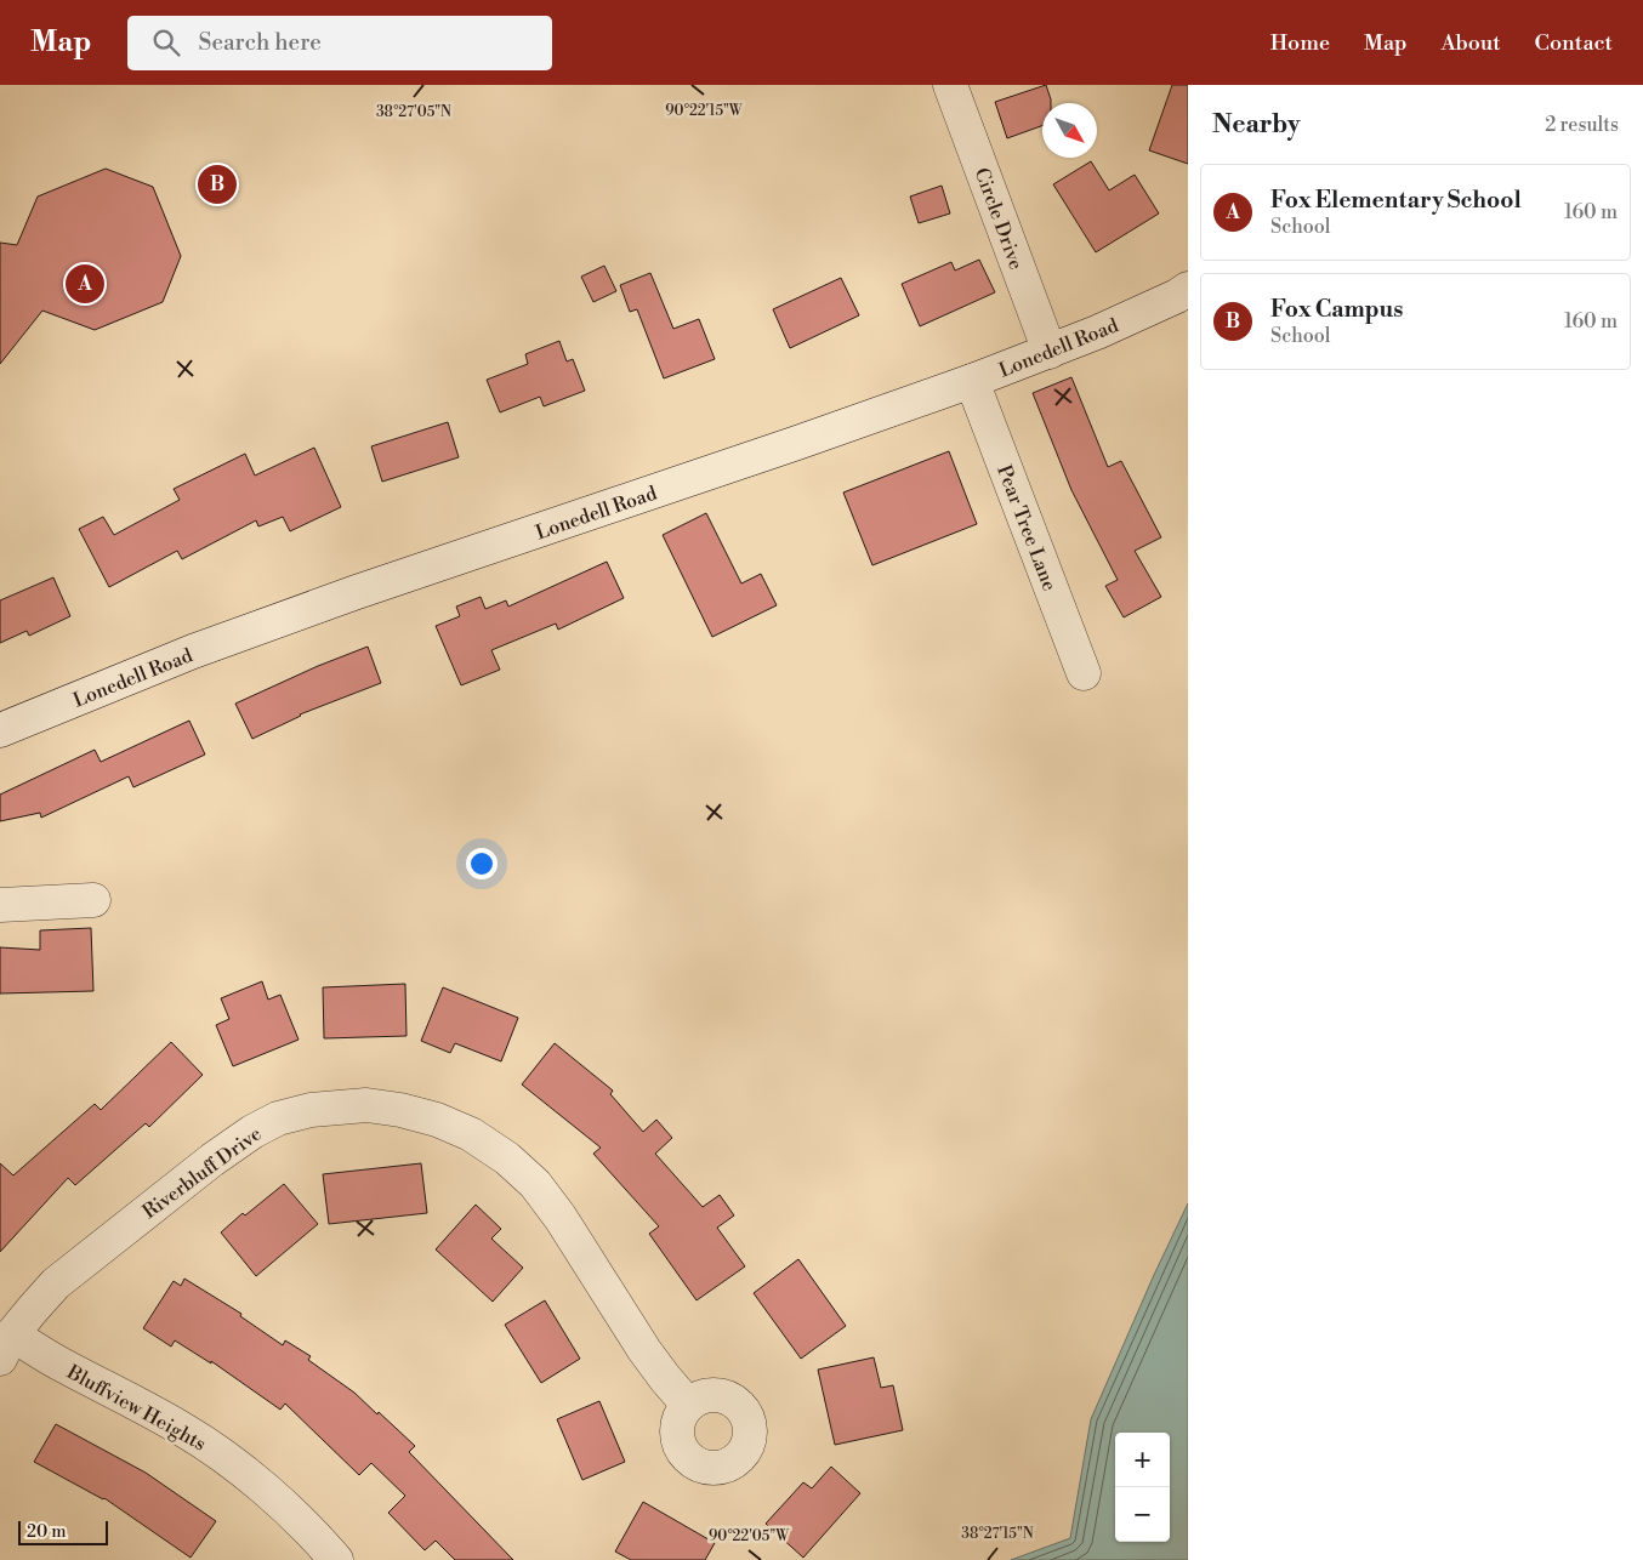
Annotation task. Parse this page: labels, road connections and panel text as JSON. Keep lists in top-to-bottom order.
{
  "streets": {
    "street": [
      "Circle Drive",
      "Lonedell Road",
      "Pear Tree Lane",
      "Riverbluff Drive",
      "Bluffview Heights"
    ]
  },
  "crossings": [
    ["Circle Drive", "Lonedell Road"],
    ["Lonedell Road", "Pear Tree Lane"],
    ["Riverbluff Drive", "Bluffview Heights"]
  ],
  "scale_bar": "20 m",
  "north": "bottom right",
  "page": {
    "header": "Map",
    "search": "Search here",
    "nav": [
      "Home",
      "Map",
      "About",
      "Contact"
    ],
    "heading": ["Nearby", "2 results"],
    "pins": ["B", "A"],
    "list": [
      {
        "mark": "A",
        "name": "Fox Elementary School",
        "note": "School",
        "value": "160 m"
      },
      {
        "mark": "B",
        "name": "Fox Campus",
        "note": "School",
        "value": "160 m"
      }
    ],
    "map_buttons": ["+", "−"],
    "scale": "20 m"
  },
  "coordinates": [
    "90°22'15\"W",
    "38°27'05\"N",
    "38°27'15\"N",
    "90°22'05\"W"
  ]
}
